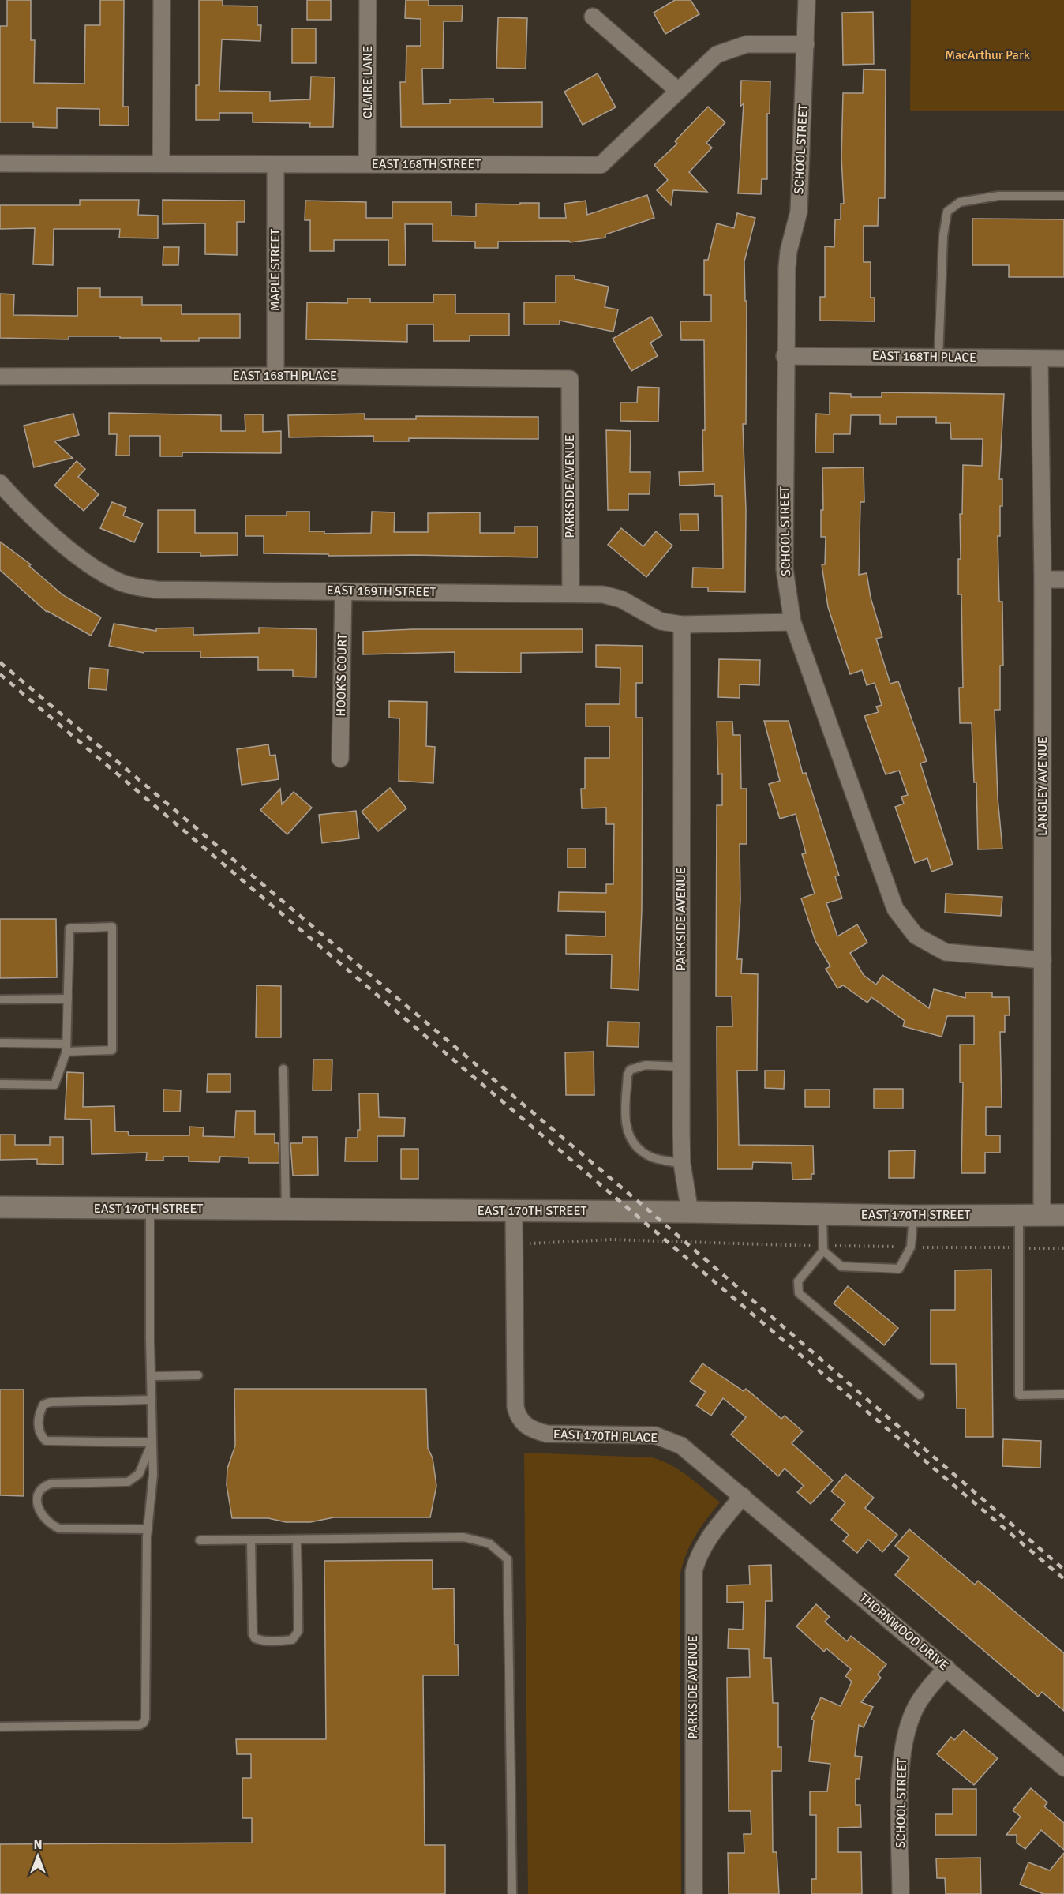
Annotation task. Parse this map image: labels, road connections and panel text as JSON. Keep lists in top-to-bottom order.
{
  "streets": {
    "street": [
      "CLAIRE LANE",
      "SCHOOL STREET",
      "EAST 168TH STREET",
      "MAPLE STREET",
      "EAST 168TH PLACE",
      "PARKSIDE AVENUE",
      "EAST 169TH STREET",
      "HOOK'S COURT",
      "LANGLEY AVENUE",
      "EAST 170TH STREET",
      "EAST 170TH PLACE",
      "THORNWOOD DRIVE"
    ]
  },
  "crossings": [
    ["CLAIRE LANE", "EAST 168TH STREET"],
    ["SCHOOL STREET", "EAST 168TH STREET"],
    ["SCHOOL STREET", "EAST 168TH PLACE"],
    ["SCHOOL STREET", "EAST 169TH STREET"],
    ["SCHOOL STREET", "LANGLEY AVENUE"],
    ["SCHOOL STREET", "THORNWOOD DRIVE"],
    ["EAST 168TH STREET", "MAPLE STREET"],
    ["MAPLE STREET", "EAST 168TH PLACE"],
    ["EAST 168TH PLACE", "PARKSIDE AVENUE"],
    ["EAST 168TH PLACE", "LANGLEY AVENUE"],
    ["PARKSIDE AVENUE", "EAST 169TH STREET"],
    ["PARKSIDE AVENUE", "EAST 170TH STREET"],
    ["PARKSIDE AVENUE", "EAST 170TH PLACE"],
    ["PARKSIDE AVENUE", "THORNWOOD DRIVE"],
    ["EAST 169TH STREET", "HOOK'S COURT"],
    ["LANGLEY AVENUE", "EAST 170TH STREET"],
    ["EAST 170TH STREET", "EAST 170TH PLACE"],
    ["EAST 170TH PLACE", "THORNWOOD DRIVE"]
  ],
  "parks": ["MacArthur Park"],
  "north": "top"
}
